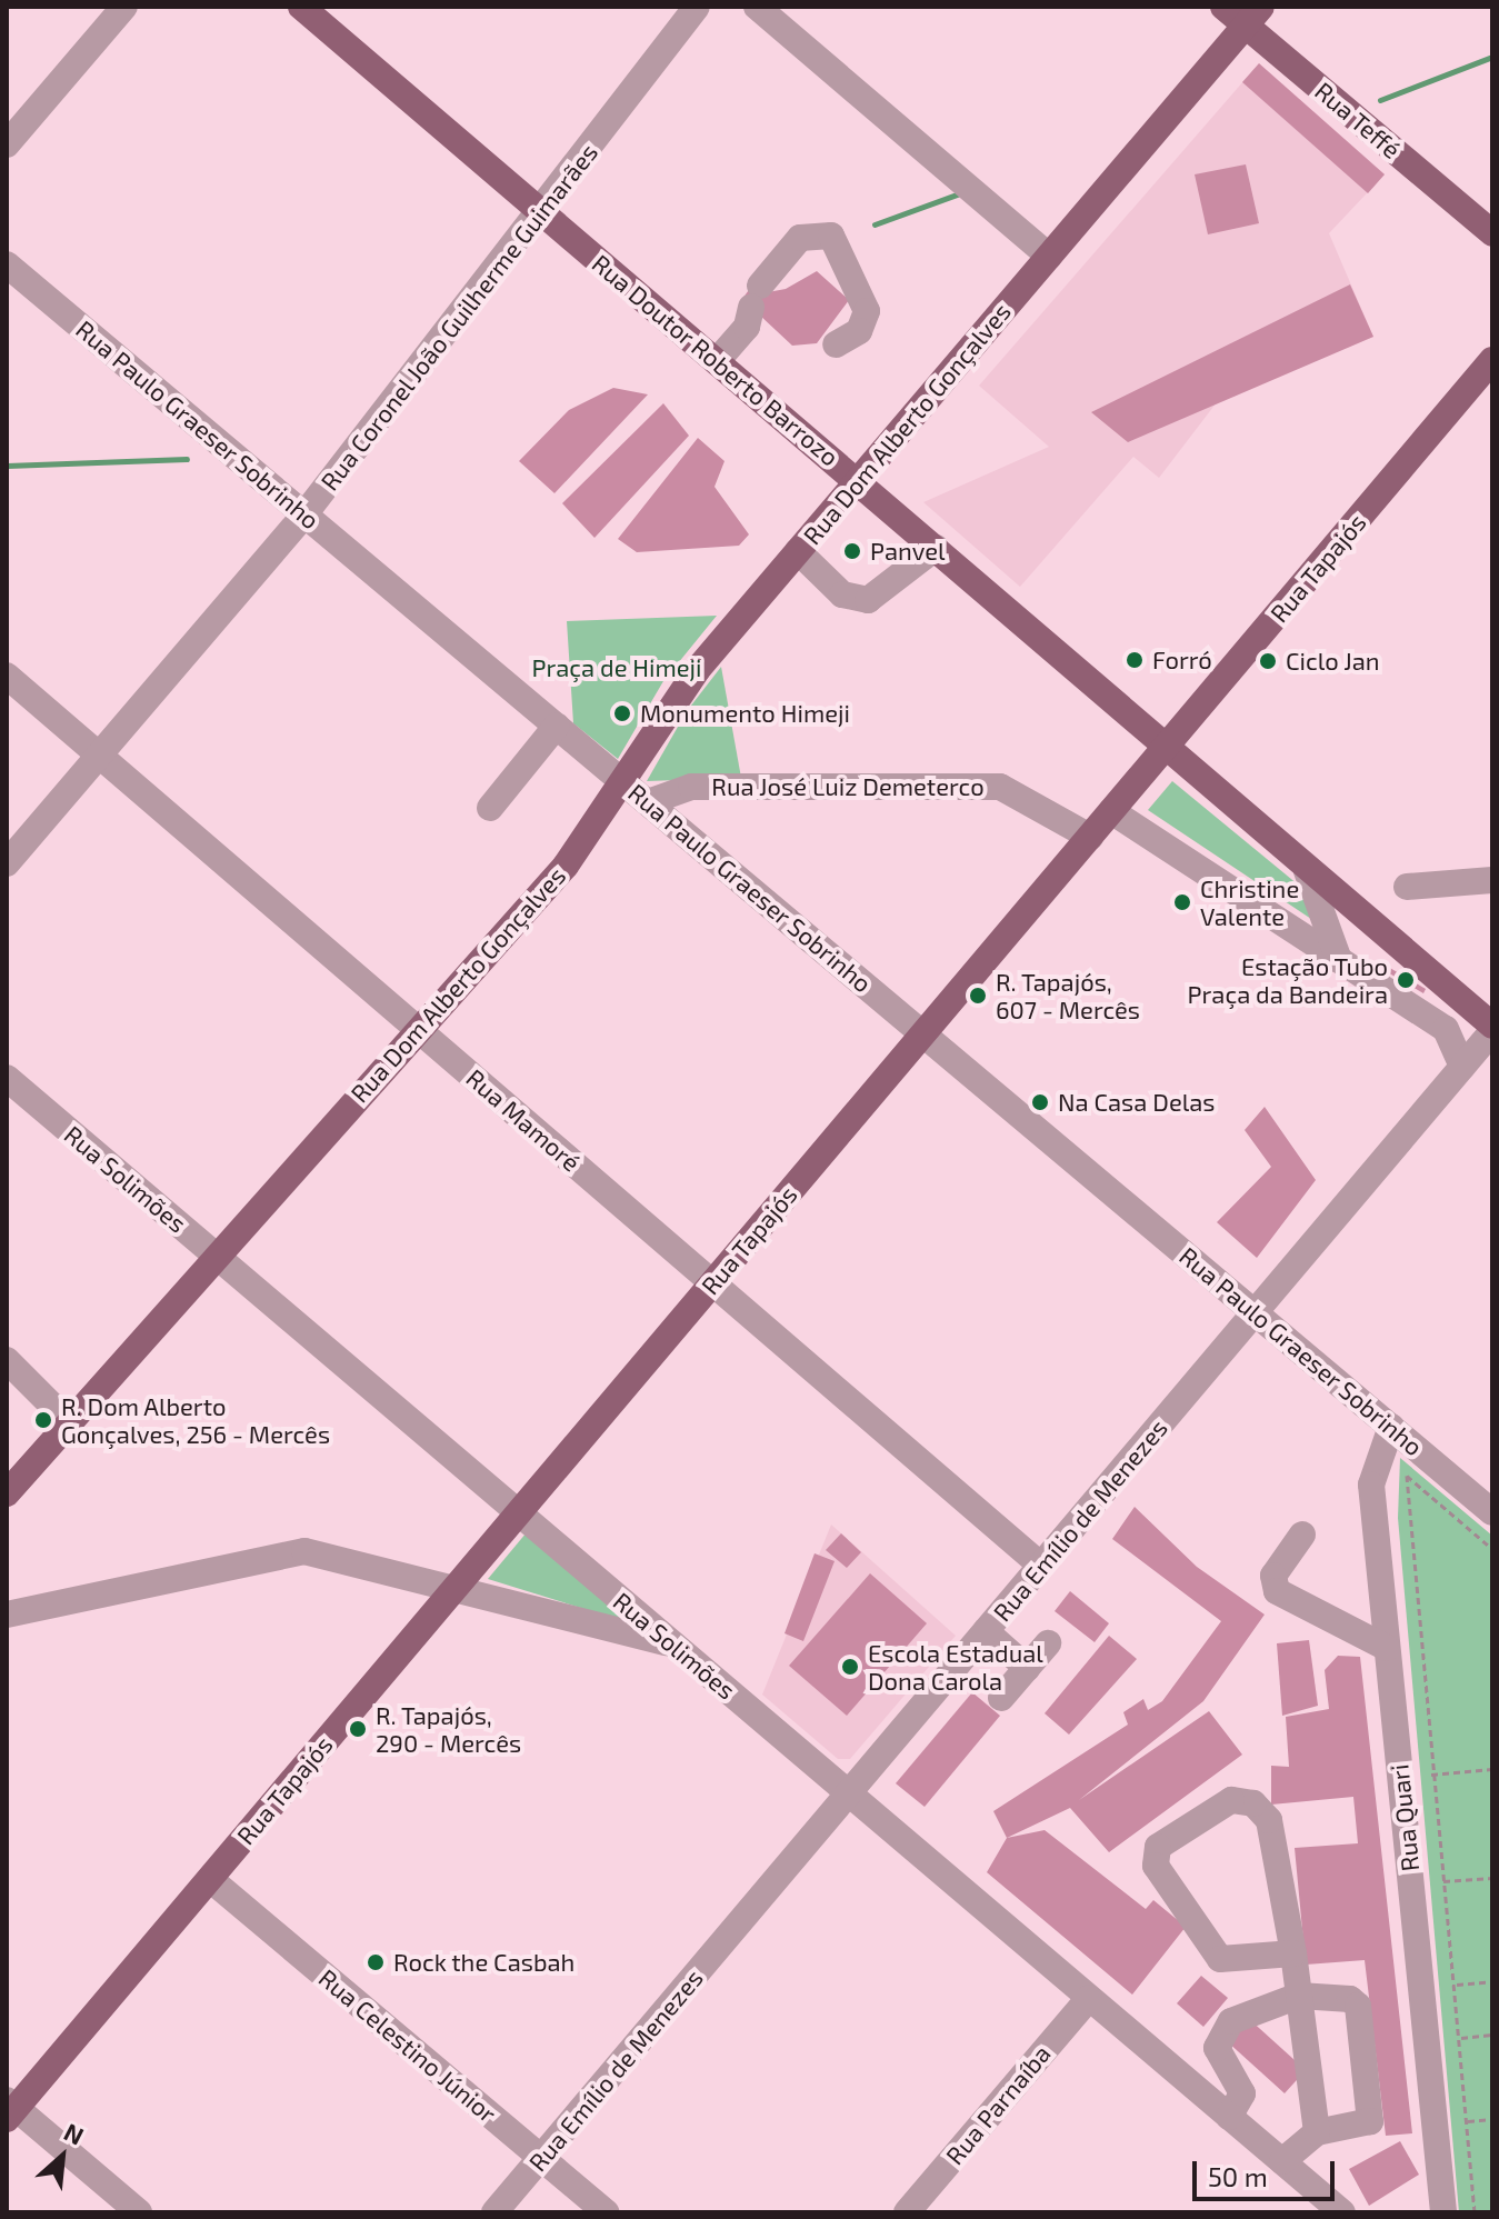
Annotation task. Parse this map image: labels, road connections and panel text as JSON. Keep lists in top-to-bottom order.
{
  "streets": {
    "main road": [
      "Rua Teffé",
      "Rua Doutor Roberto Barrozo",
      "Rua Dom Alberto Gonçalves",
      "Rua Tapajós"
    ],
    "street": [
      "Rua Coronel João Guilherme Guimarães",
      "Rua Paulo Graeser Sobrinho",
      "Rua José Luiz Demeterco",
      "Rua Mamoré",
      "Rua Solimões",
      "Rua Emílio de Menezes",
      "Rua Quari",
      "Rua Celestino Júnior",
      "Rua Parnaíba"
    ]
  },
  "crossings": [
    ["Rua Teffé", "Rua Dom Alberto Gonçalves"],
    ["Rua Coronel João Guilherme Guimarães", "Rua Doutor Roberto Barrozo"],
    ["Rua Coronel João Guilherme Guimarães", "Rua Paulo Graeser Sobrinho"],
    ["Rua Coronel João Guilherme Guimarães", "Rua Mamoré"],
    ["Rua Doutor Roberto Barrozo", "Rua Dom Alberto Gonçalves"],
    ["Rua Doutor Roberto Barrozo", "Rua Tapajós"],
    ["Rua Doutor Roberto Barrozo", "Rua Emílio de Menezes"],
    ["Rua Dom Alberto Gonçalves", "Rua Paulo Graeser Sobrinho"],
    ["Rua Dom Alberto Gonçalves", "Rua Mamoré"],
    ["Rua Dom Alberto Gonçalves", "Rua Solimões"],
    ["Rua Paulo Graeser Sobrinho", "Rua Tapajós"],
    ["Rua Paulo Graeser Sobrinho", "Rua José Luiz Demeterco"],
    ["Rua Paulo Graeser Sobrinho", "Rua Emílio de Menezes"],
    ["Rua Paulo Graeser Sobrinho", "Rua Quari"],
    ["Rua Tapajós", "Rua José Luiz Demeterco"],
    ["Rua Tapajós", "Rua Mamoré"],
    ["Rua Tapajós", "Rua Solimões"],
    ["Rua Tapajós", "Rua Celestino Júnior"],
    ["Rua Mamoré", "Rua Emílio de Menezes"],
    ["Rua Solimões", "Rua Emílio de Menezes"],
    ["Rua Solimões", "Rua Parnaíba"],
    ["Rua Emílio de Menezes", "Rua Celestino Júnior"]
  ],
  "parks": ["Praça de Himeji"],
  "places": [
    "Panvel",
    "Forró",
    "Ciclo Jan",
    "Monumento Himeji",
    "Christine Valente",
    "Estação Tubo Praça da Bandeira",
    "R. Tapajós, 607 - Mercês",
    "Na Casa Delas",
    "R. Dom Alberto Gonçalves, 256 - Mercês",
    "Escola Estadual Dona Carola",
    "R. Tapajós, 290 - Mercês",
    "Rock the Casbah"
  ],
  "scale_bar": "50 m",
  "north": "top right"
}
